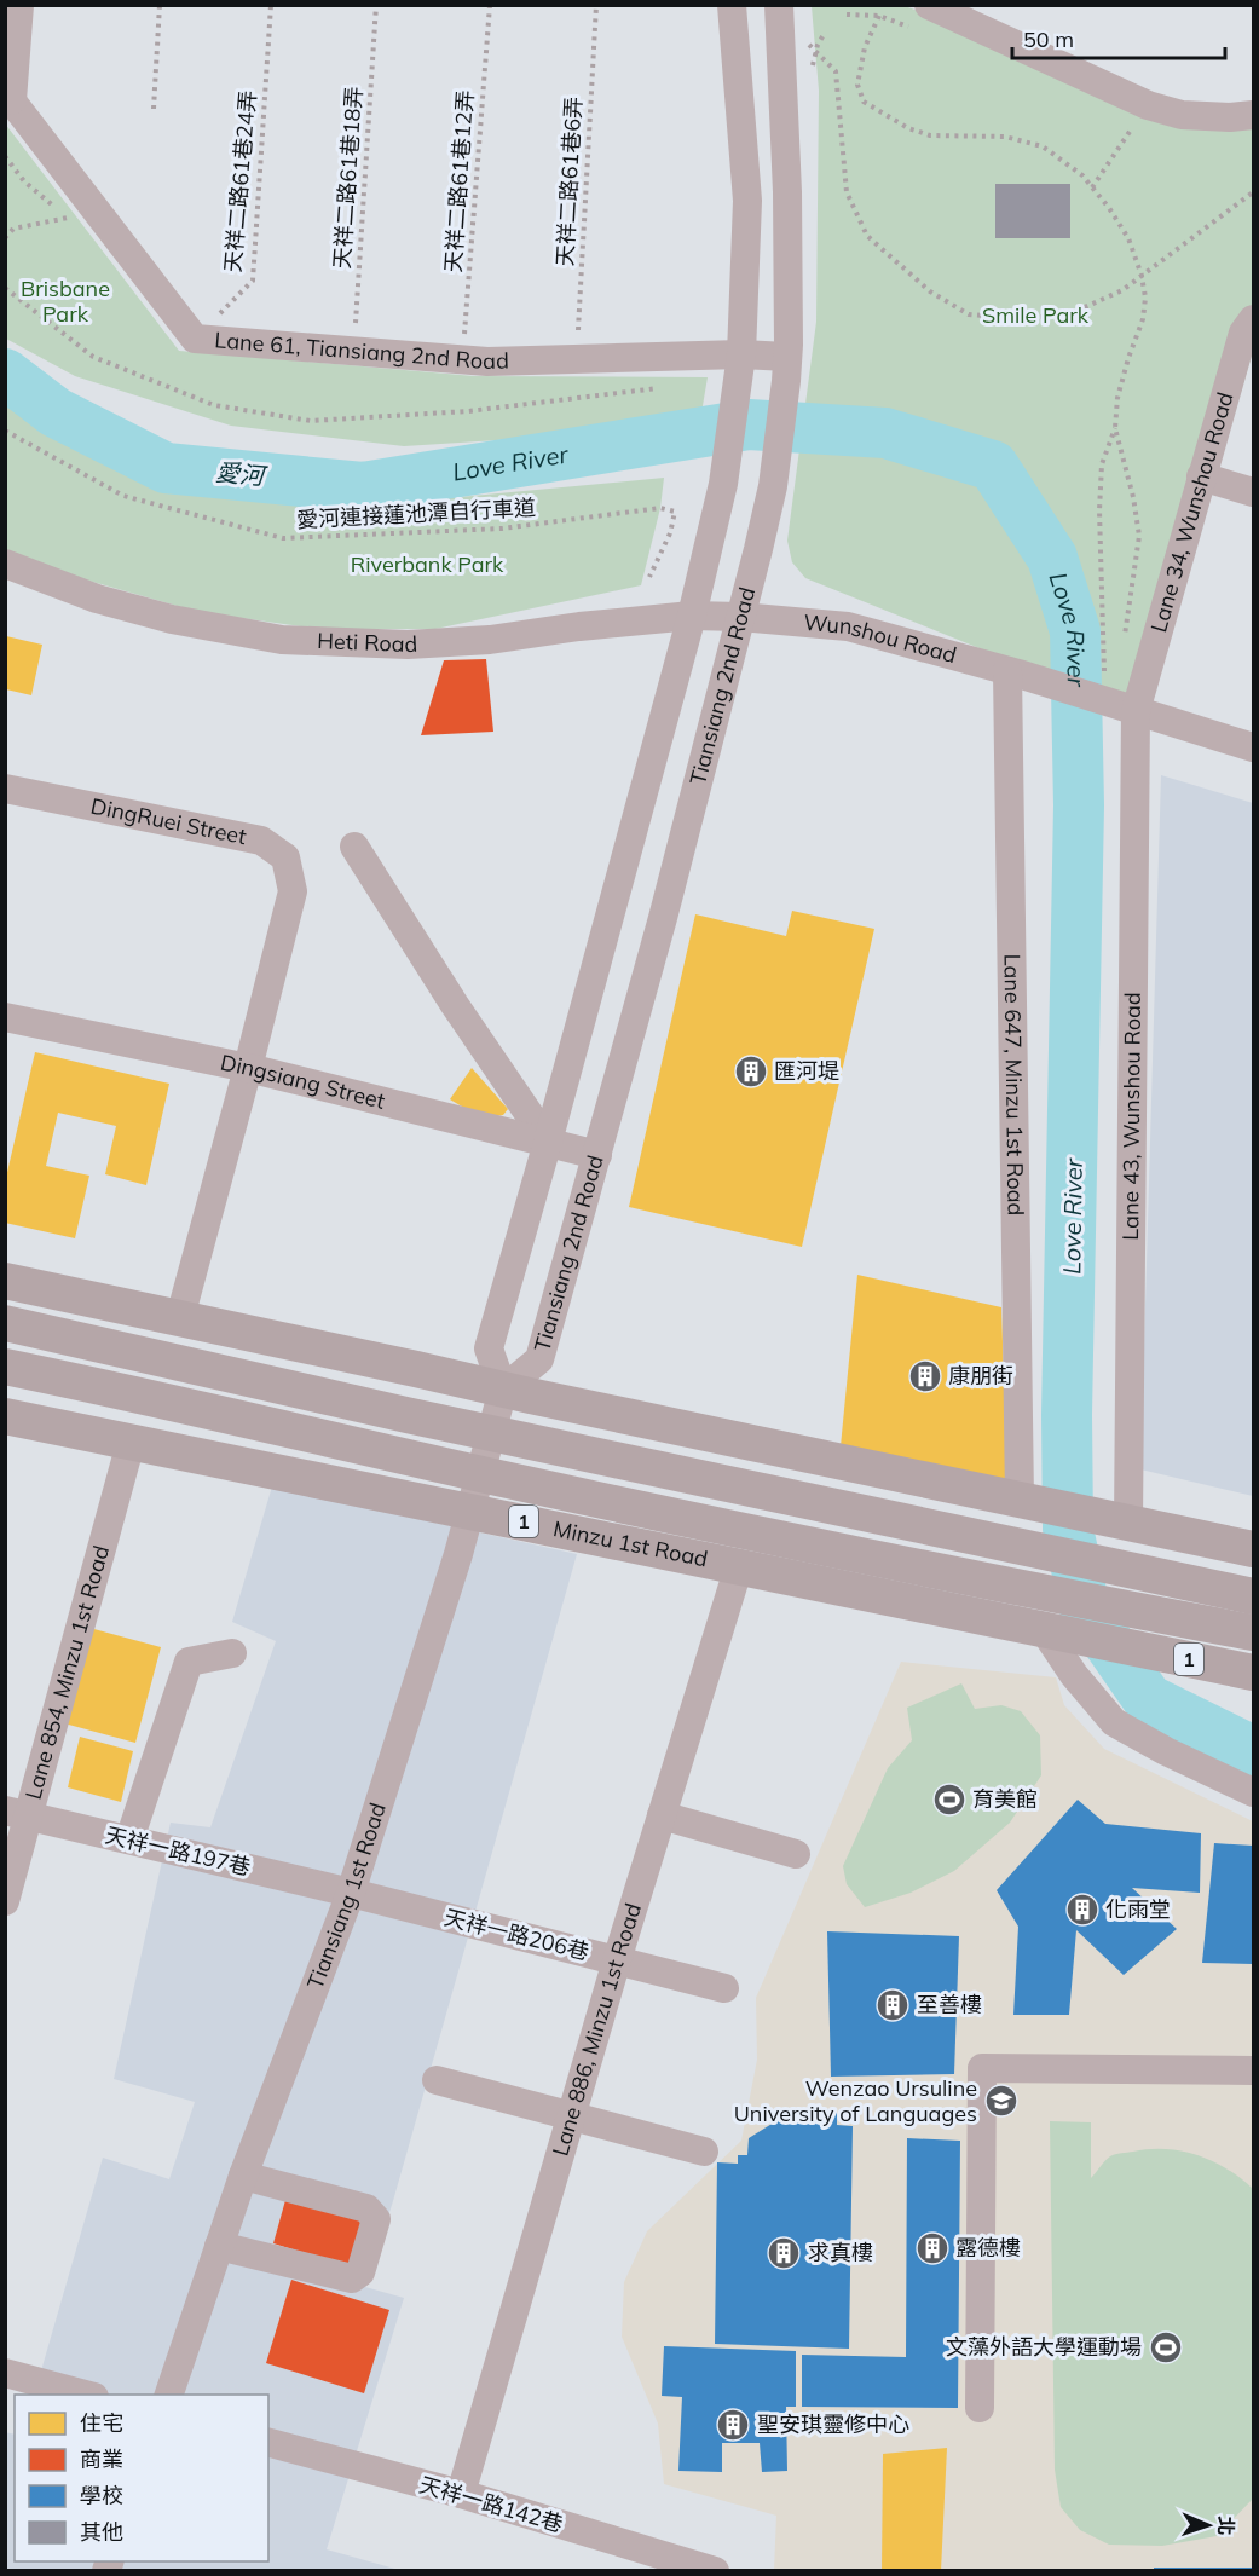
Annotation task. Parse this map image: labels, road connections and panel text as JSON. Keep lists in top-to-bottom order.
{
  "streets": {
    "main road": ["1", "Minzu 1st Road"],
    "street": [
      "Lane 61, Tiansiang 2nd Road",
      "Lane 34, Wunshou Road",
      "Wunshou Road",
      "Heti Road",
      "Tiansiang 2nd Road",
      "DingRuei Street",
      "Dingsiang Street",
      "Lane 647, Minzu 1st Road",
      "Lane 43, Wunshou Road",
      "Lane 854, Minzu 1st Road",
      "天祥一路197巷",
      "Tiansiang 1st Road",
      "天祥一路206巷",
      "Lane 886, Minzu 1st Road",
      "天祥一路142巷"
    ],
    "path": [
      "天祥二路61巷18弄",
      "天祥二路61巷24弄",
      "天祥二路61巷12弄",
      "天祥二路61巷6弄",
      "愛河連接蓮池潭自行車道"
    ]
  },
  "crossings": [
    ["天祥二路61巷18弄", "Lane 61, Tiansiang 2nd Road"],
    ["天祥二路61巷24弄", "Lane 61, Tiansiang 2nd Road"],
    ["天祥二路61巷12弄", "Lane 61, Tiansiang 2nd Road"],
    ["天祥二路61巷6弄", "Lane 61, Tiansiang 2nd Road"],
    ["Lane 61, Tiansiang 2nd Road", "Tiansiang 2nd Road"],
    ["Lane 34, Wunshou Road", "Wunshou Road"],
    ["Lane 34, Wunshou Road", "Lane 43, Wunshou Road"],
    ["Wunshou Road", "Heti Road"],
    ["Wunshou Road", "Tiansiang 2nd Road"],
    ["Wunshou Road", "Lane 647, Minzu 1st Road"],
    ["Wunshou Road", "Lane 43, Wunshou Road"],
    ["Heti Road", "Tiansiang 2nd Road"],
    ["Tiansiang 2nd Road", "Dingsiang Street"],
    ["Tiansiang 2nd Road", "Tiansiang 1st Road"],
    ["DingRuei Street", "Dingsiang Street"],
    ["1", "Minzu 1st Road"],
    ["Minzu 1st Road", "Lane 854, Minzu 1st Road"],
    ["Minzu 1st Road", "Tiansiang 1st Road"],
    ["Minzu 1st Road", "Lane 886, Minzu 1st Road"],
    ["Lane 854, Minzu 1st Road", "天祥一路197巷"],
    ["天祥一路197巷", "Tiansiang 1st Road"],
    ["天祥一路197巷", "天祥一路206巷"],
    ["Tiansiang 1st Road", "天祥一路206巷"],
    ["天祥一路206巷", "Lane 886, Minzu 1st Road"],
    ["Lane 886, Minzu 1st Road", "天祥一路142巷"]
  ],
  "water": ["Love River", "愛河"],
  "parks": ["Brisbane Park", "Smile Park", "Riverbank Park"],
  "places": {
    "building": [
      "匯河堤",
      "康朋街",
      "化雨堂",
      "至善樓",
      "露德樓",
      "求真樓",
      "聖安琪靈修中心"
    ],
    "sports": ["育美館", "文藻外語大學運動場"],
    "school or university": ["Wenzao Ursuline University of Languages"]
  },
  "legend": [
    "住宅",
    "商業",
    "學校",
    "其他"
  ],
  "scale_bar": "50 m",
  "north": "right"
}
